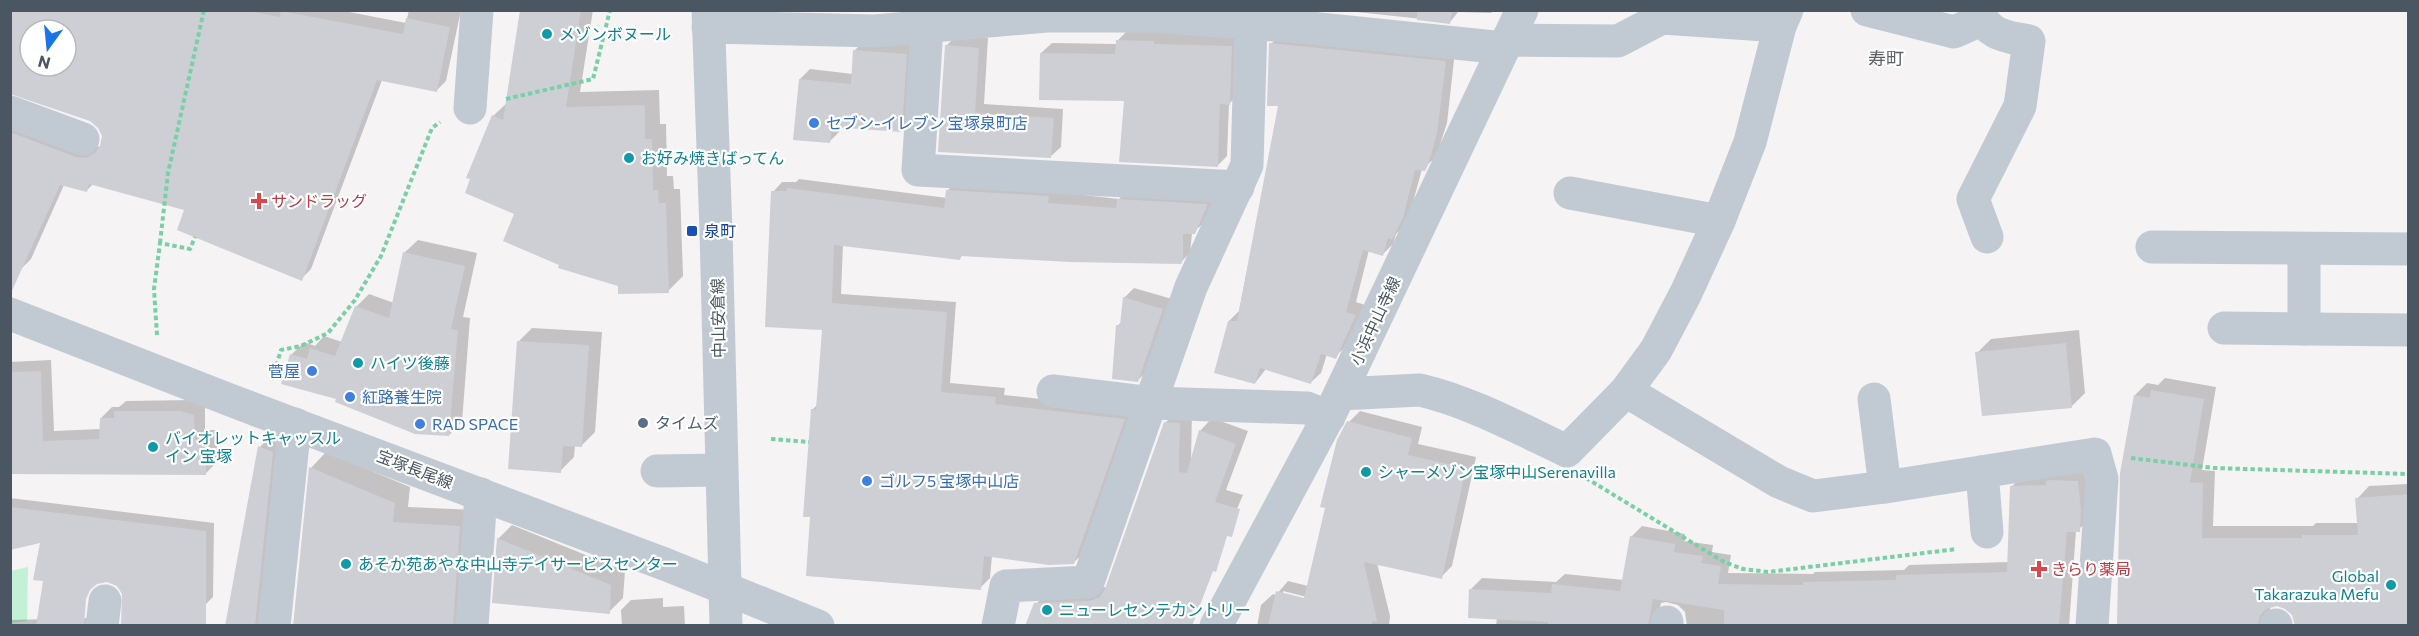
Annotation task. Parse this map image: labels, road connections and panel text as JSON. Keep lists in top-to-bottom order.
{
  "streets": {
    "street": ["中山安倉線", "小浜中山寺線", "宝塚長尾線"]
  },
  "crossings": [
    ["中山安倉線", "宝塚長尾線"]
  ],
  "districts": ["寿町"],
  "places": {
    "other": [
      "メゾンボヌール",
      "セブン-イレブン 宝塚泉町店",
      "お好み焼きばってん",
      "ハイツ後藤",
      "菅屋",
      "紅路養生院",
      "タイムズ",
      "RAD SPACE",
      "バイオレットキャッスル イン 宝塚",
      "シャーメゾン宝塚中山Serenavilla",
      "ゴルフ5 宝塚中山店",
      "あそか苑あやな中山寺デイサービスセンター",
      "Global Takarazuka Mefu",
      "ニューレセンテカントリー"
    ],
    "health": ["サンドラッグ", "きらり薬局"],
    "transit": ["泉町"]
  },
  "north": "bottom"
}
